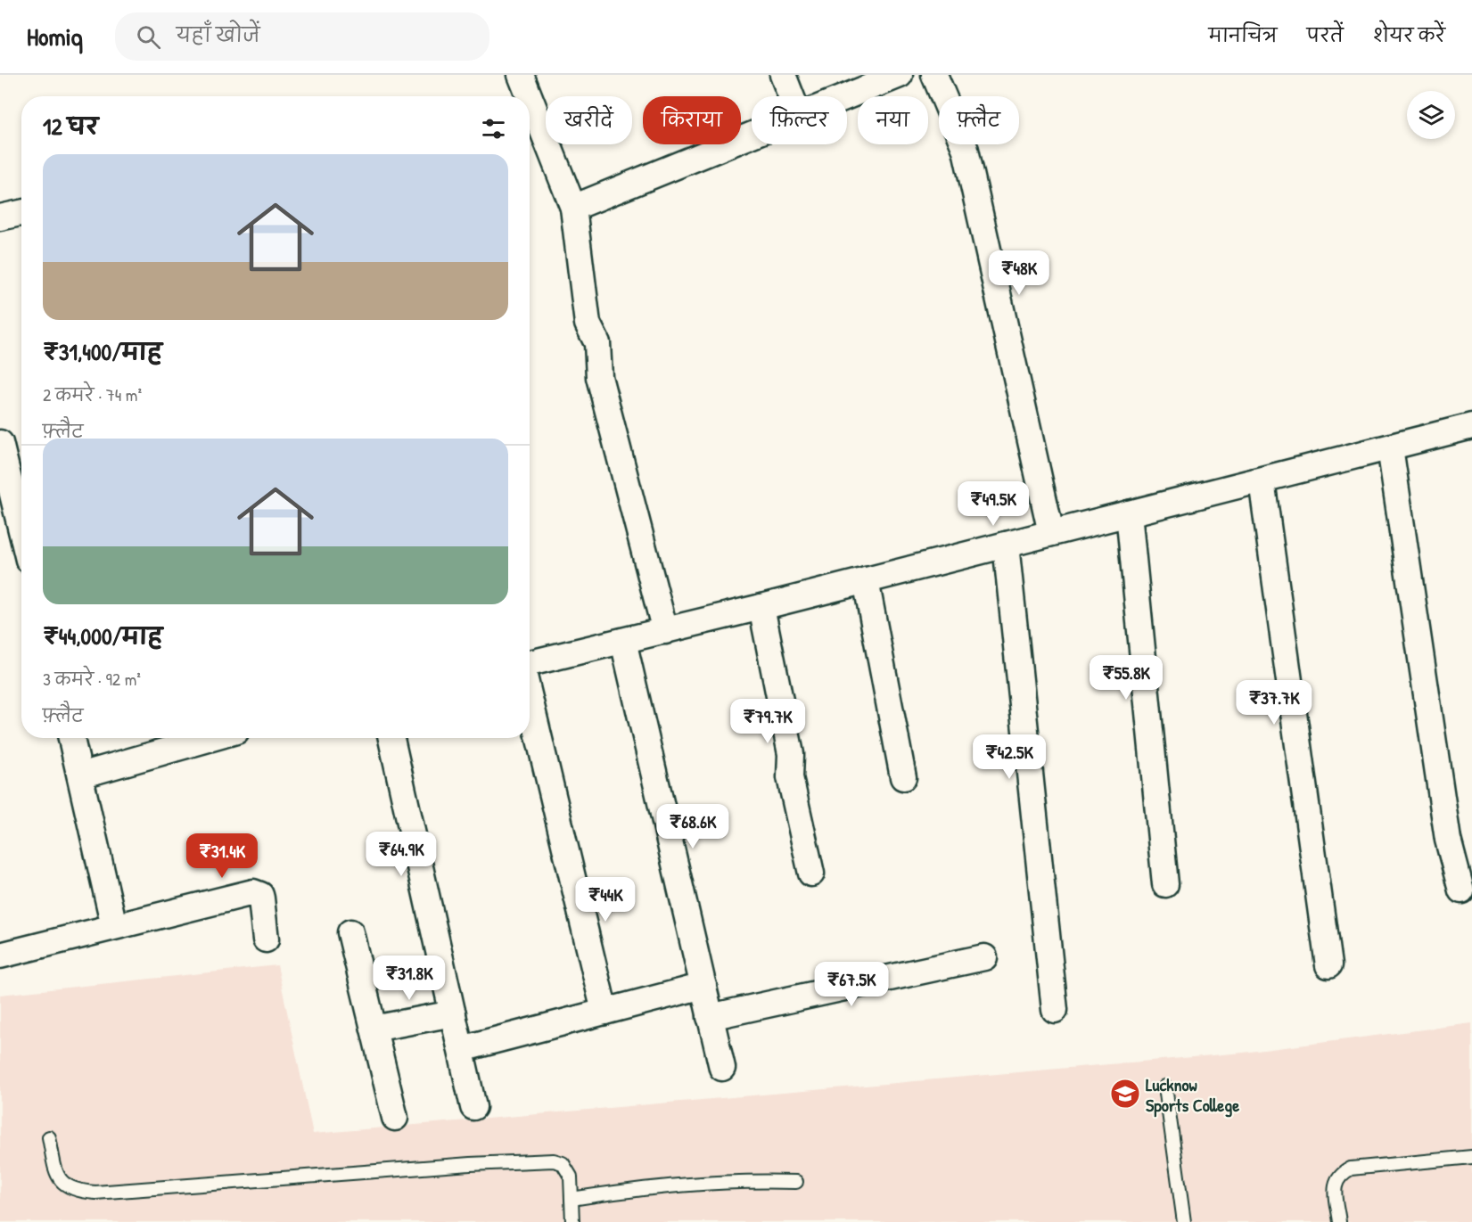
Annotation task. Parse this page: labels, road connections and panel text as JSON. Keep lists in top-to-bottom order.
{
  "places": {
    "school or university": ["Lucknow Sports College"]
  },
  "page": {
    "header": "Homiq",
    "search": "यहाँ खोजें",
    "nav": ["मानचित्र", "परतें", "शेयर करें"],
    "chip": [
      "खरीदें",
      "किराया",
      "फ़िल्टर",
      "नया",
      "फ़्लैट"
    ],
    "heading": "12 घर",
    "list": [
      {
        "name": "₹31,400/माह",
        "note": "2 कमरे · 74 m² · फ़्लैट"
      },
      {
        "name": "₹44,000/माह",
        "note": "3 कमरे · 92 m² · फ़्लैट"
      }
    ],
    "price": [
      "₹48K",
      "₹49.5K",
      "₹55.8K",
      "₹37.7K",
      "₹79.7K",
      "₹42.5K",
      "₹68.6K",
      "₹64.9K",
      "₹31.4K",
      "₹44K",
      "₹31.8K",
      "₹67.5K"
    ]
  }
}
